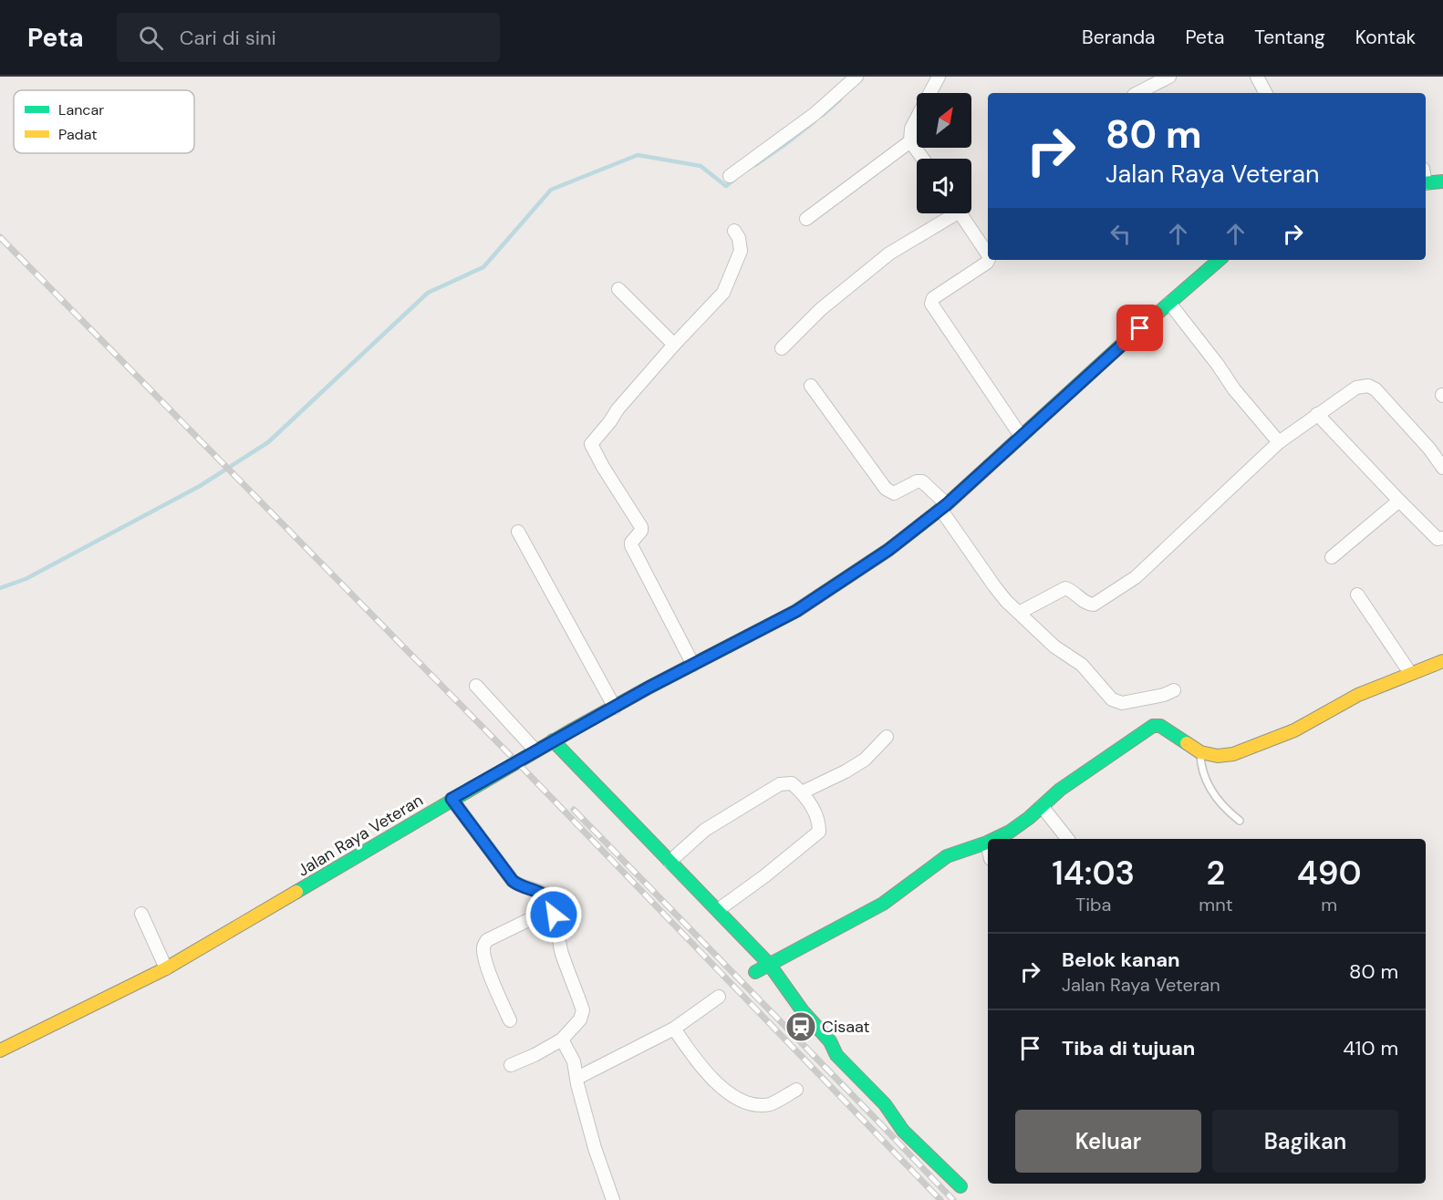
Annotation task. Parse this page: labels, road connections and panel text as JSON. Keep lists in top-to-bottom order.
{
  "streets": {
    "street": ["Jalan Raya Veteran"]
  },
  "places": {
    "station": ["Cisaat"]
  },
  "legend": ["Lancar", "Padat"],
  "north": "top right",
  "page": {
    "header": "Peta",
    "search": "Cari di sini",
    "nav": [
      "Beranda",
      "Peta",
      "Tentang",
      "Kontak"
    ],
    "turn": ["80 m", "Jalan Raya Veteran"],
    "eta": [
      "14:03",
      "Tiba",
      "2",
      "mnt",
      "490",
      "m"
    ],
    "list": [
      {
        "name": "Belok kanan",
        "note": "Jalan Raya Veteran",
        "value": "80 m"
      },
      {
        "name": "Tiba di tujuan",
        "value": "410 m"
      }
    ],
    "buttons": ["Keluar", "Bagikan"]
  }
}
